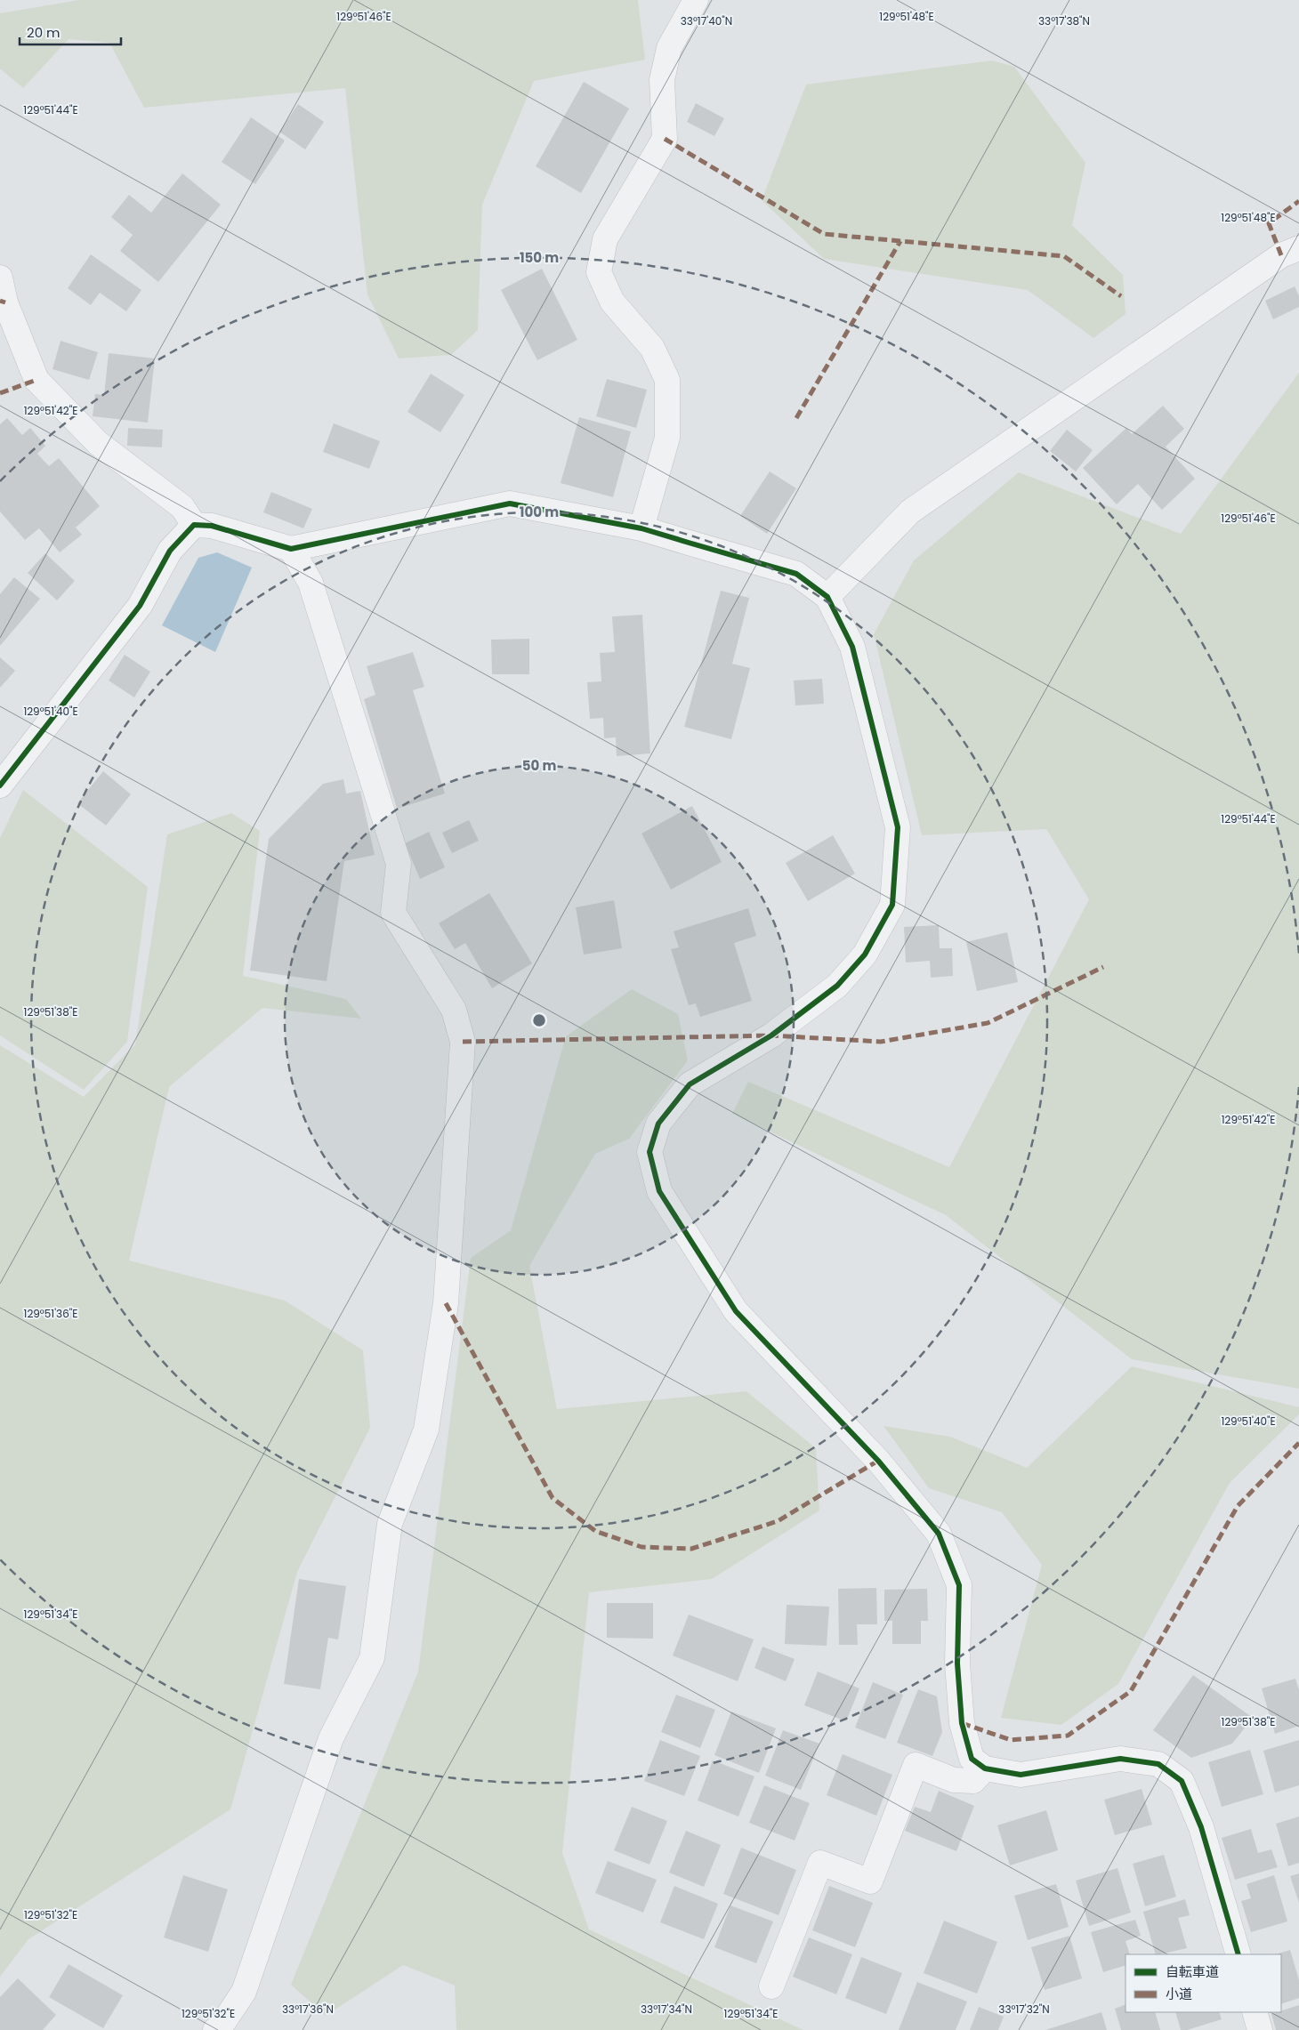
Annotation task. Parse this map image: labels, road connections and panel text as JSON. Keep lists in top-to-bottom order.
{
  "legend": ["自転車道", "小道"],
  "scale_bar": "20 m",
  "coordinates": [
    "129°51'48\"E",
    "129°51'46\"E",
    "33°17'40\"N",
    "33°17'38\"N",
    "129°51'44\"E",
    "129°51'42\"E",
    "129°51'40\"E",
    "129°51'38\"E",
    "129°51'36\"E",
    "129°51'34\"E",
    "129°51'32\"E",
    "33°17'36\"N",
    "33°17'34\"N",
    "33°17'32\"N"
  ],
  "rings": ["150 m", "100 m", "50 m"]
}
